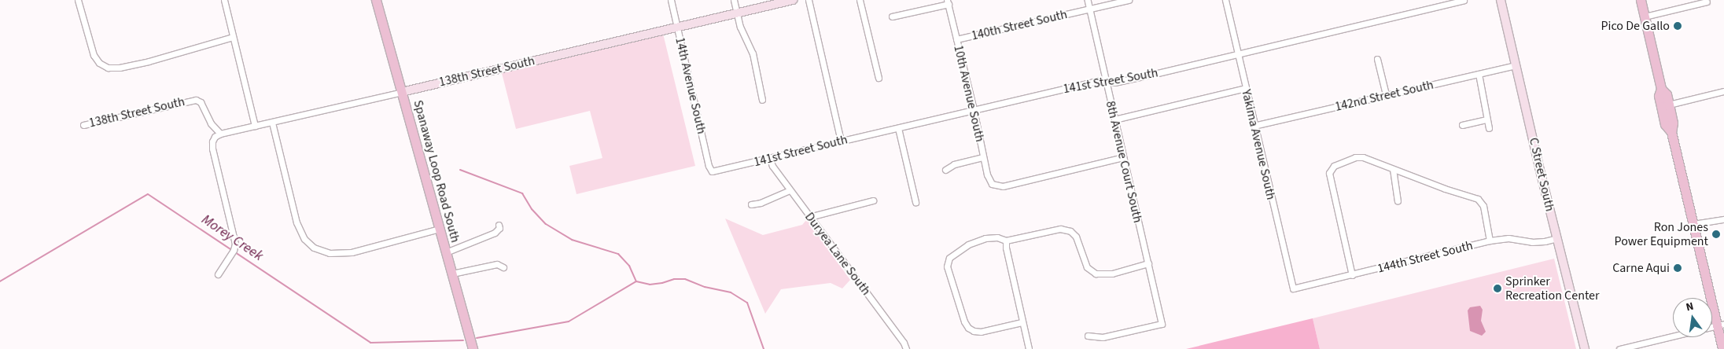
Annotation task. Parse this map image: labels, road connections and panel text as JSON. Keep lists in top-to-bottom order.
{
  "streets": {
    "main road": ["Spanaway Loop Road South"],
    "street": [
      "140th Street South",
      "138th Street South",
      "141st Street South",
      "14th Avenue South",
      "10th Avenue South",
      "142nd Street South",
      "Yakima Avenue South",
      "8th Avenue Court South",
      "C Street South",
      "Duryea Lane South",
      "144th Street South"
    ]
  },
  "crossings": [
    ["140th Street South", "10th Avenue South"],
    ["140th Street South", "8th Avenue Court South"],
    ["138th Street South", "14th Avenue South"],
    ["138th Street South", "Spanaway Loop Road South"],
    ["141st Street South", "14th Avenue South"],
    ["141st Street South", "10th Avenue South"],
    ["141st Street South", "Yakima Avenue South"],
    ["141st Street South", "8th Avenue Court South"],
    ["141st Street South", "Duryea Lane South"],
    ["10th Avenue South", "8th Avenue Court South"],
    ["142nd Street South", "Yakima Avenue South"],
    ["142nd Street South", "C Street South"],
    ["Yakima Avenue South", "144th Street South"],
    ["C Street South", "144th Street South"]
  ],
  "water": ["Morey Creek"],
  "places": [
    "Pico De Gallo",
    "Ron Jones Power Equipment",
    "Carne Aqui",
    "Sprinker Recreation Center"
  ],
  "north": "top"
}
